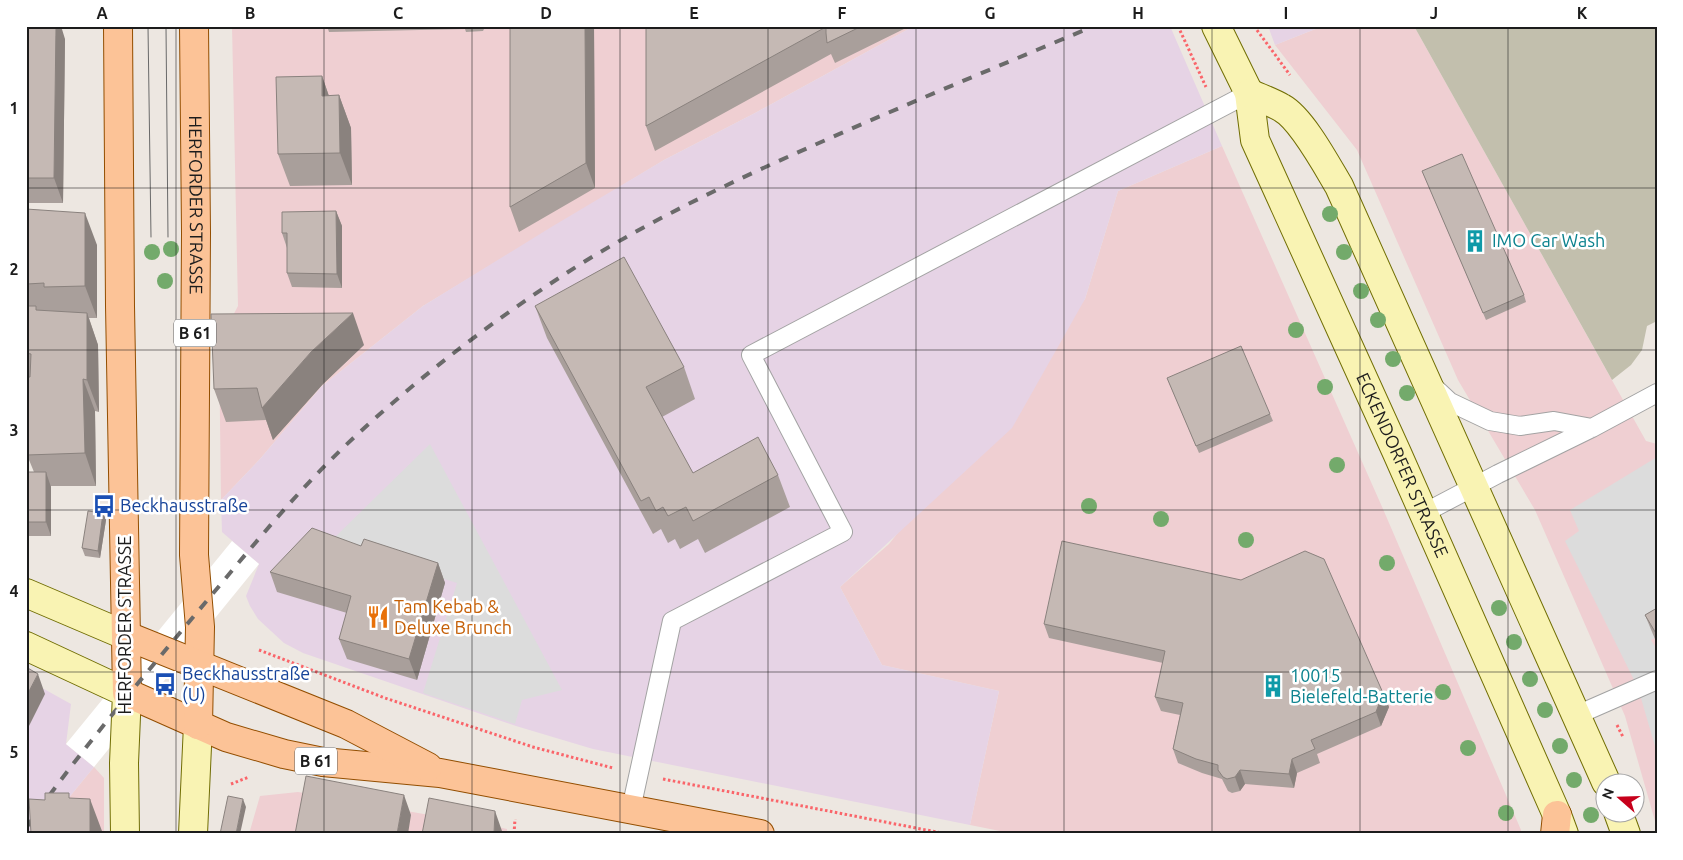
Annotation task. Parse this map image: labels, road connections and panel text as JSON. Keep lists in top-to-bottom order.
{
  "streets": {
    "main road": ["HERFORDER STRASSE", "B 61", "ECKENDORFER STRASSE"]
  },
  "crossings": [
    ["HERFORDER STRASSE", "B 61"]
  ],
  "places": {
    "building": ["IMO Car Wash", "10015 Bielefeld-Batterie"],
    "bus stop": ["Beckhausstraße", "Beckhausstraße (U)"],
    "restaurant": ["Tam Kebab & Deluxe Brunch"]
  },
  "north": "left",
  "grid": {
    "columns": [
      "A",
      "B",
      "C",
      "D",
      "E",
      "F",
      "G",
      "H",
      "I",
      "J",
      "K"
    ],
    "rows": [
      "1",
      "2",
      "3",
      "4",
      "5"
    ]
  }
}
